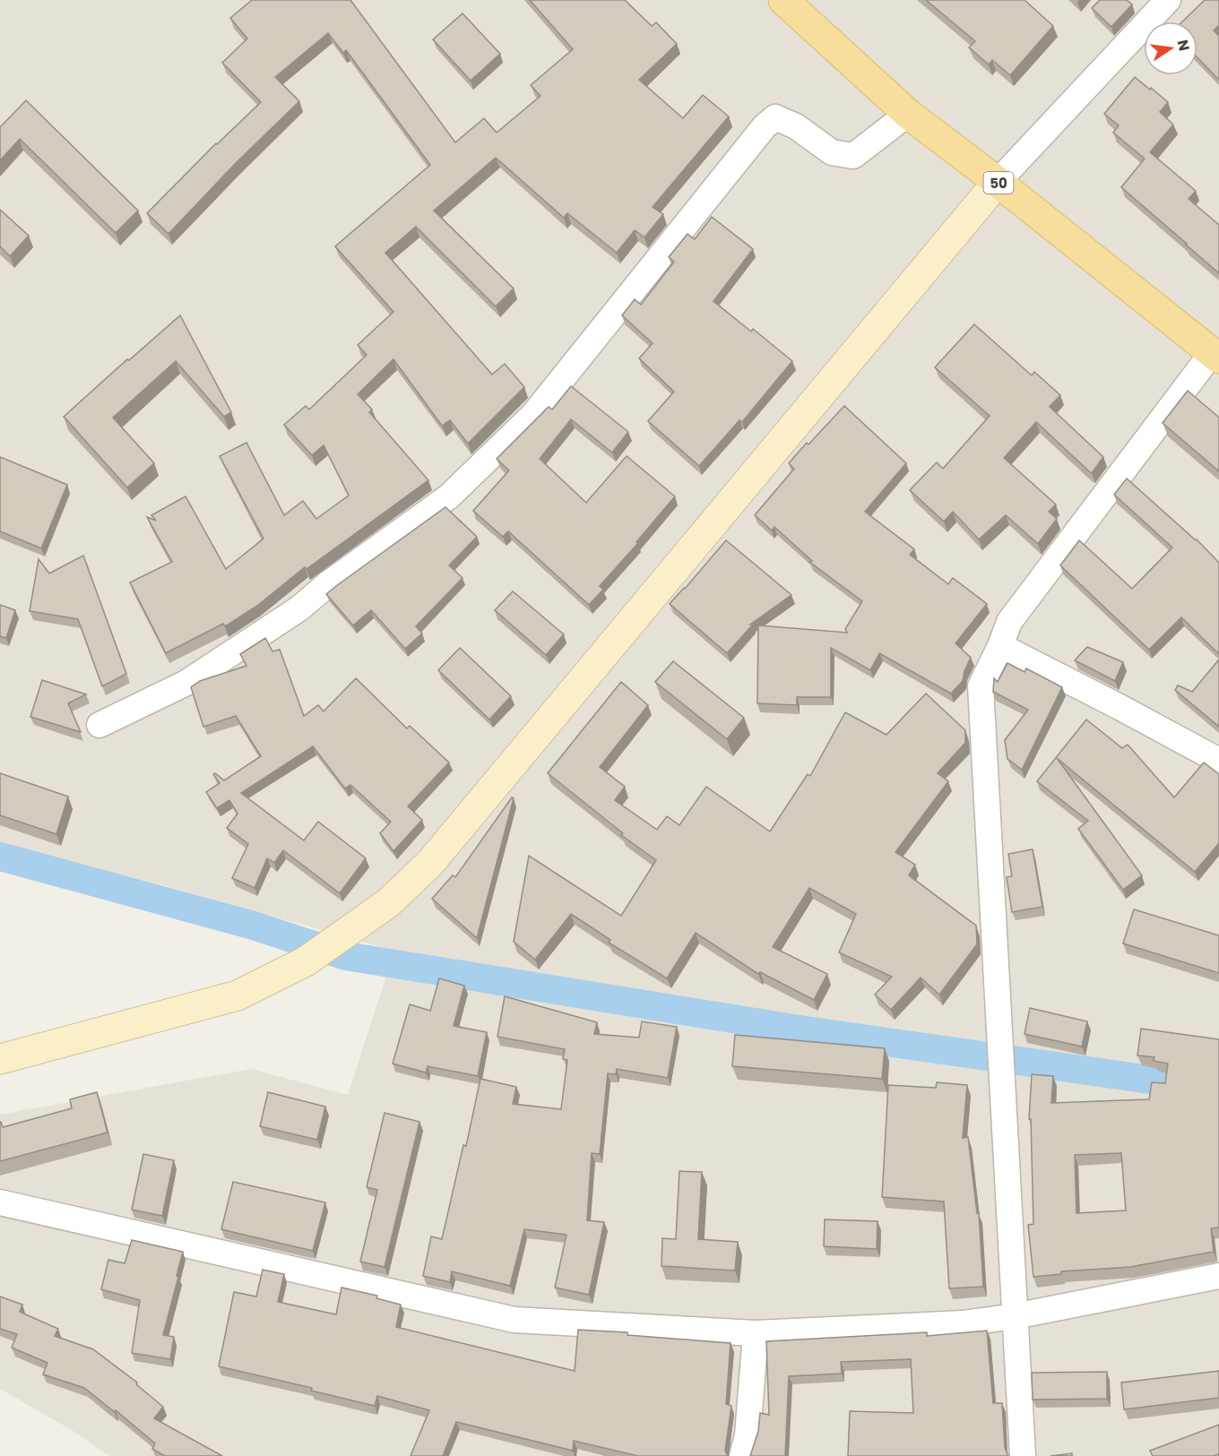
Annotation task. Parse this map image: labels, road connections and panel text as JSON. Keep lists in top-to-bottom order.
{
  "streets": {
    "main road": ["50"]
  },
  "north": "right"
}
